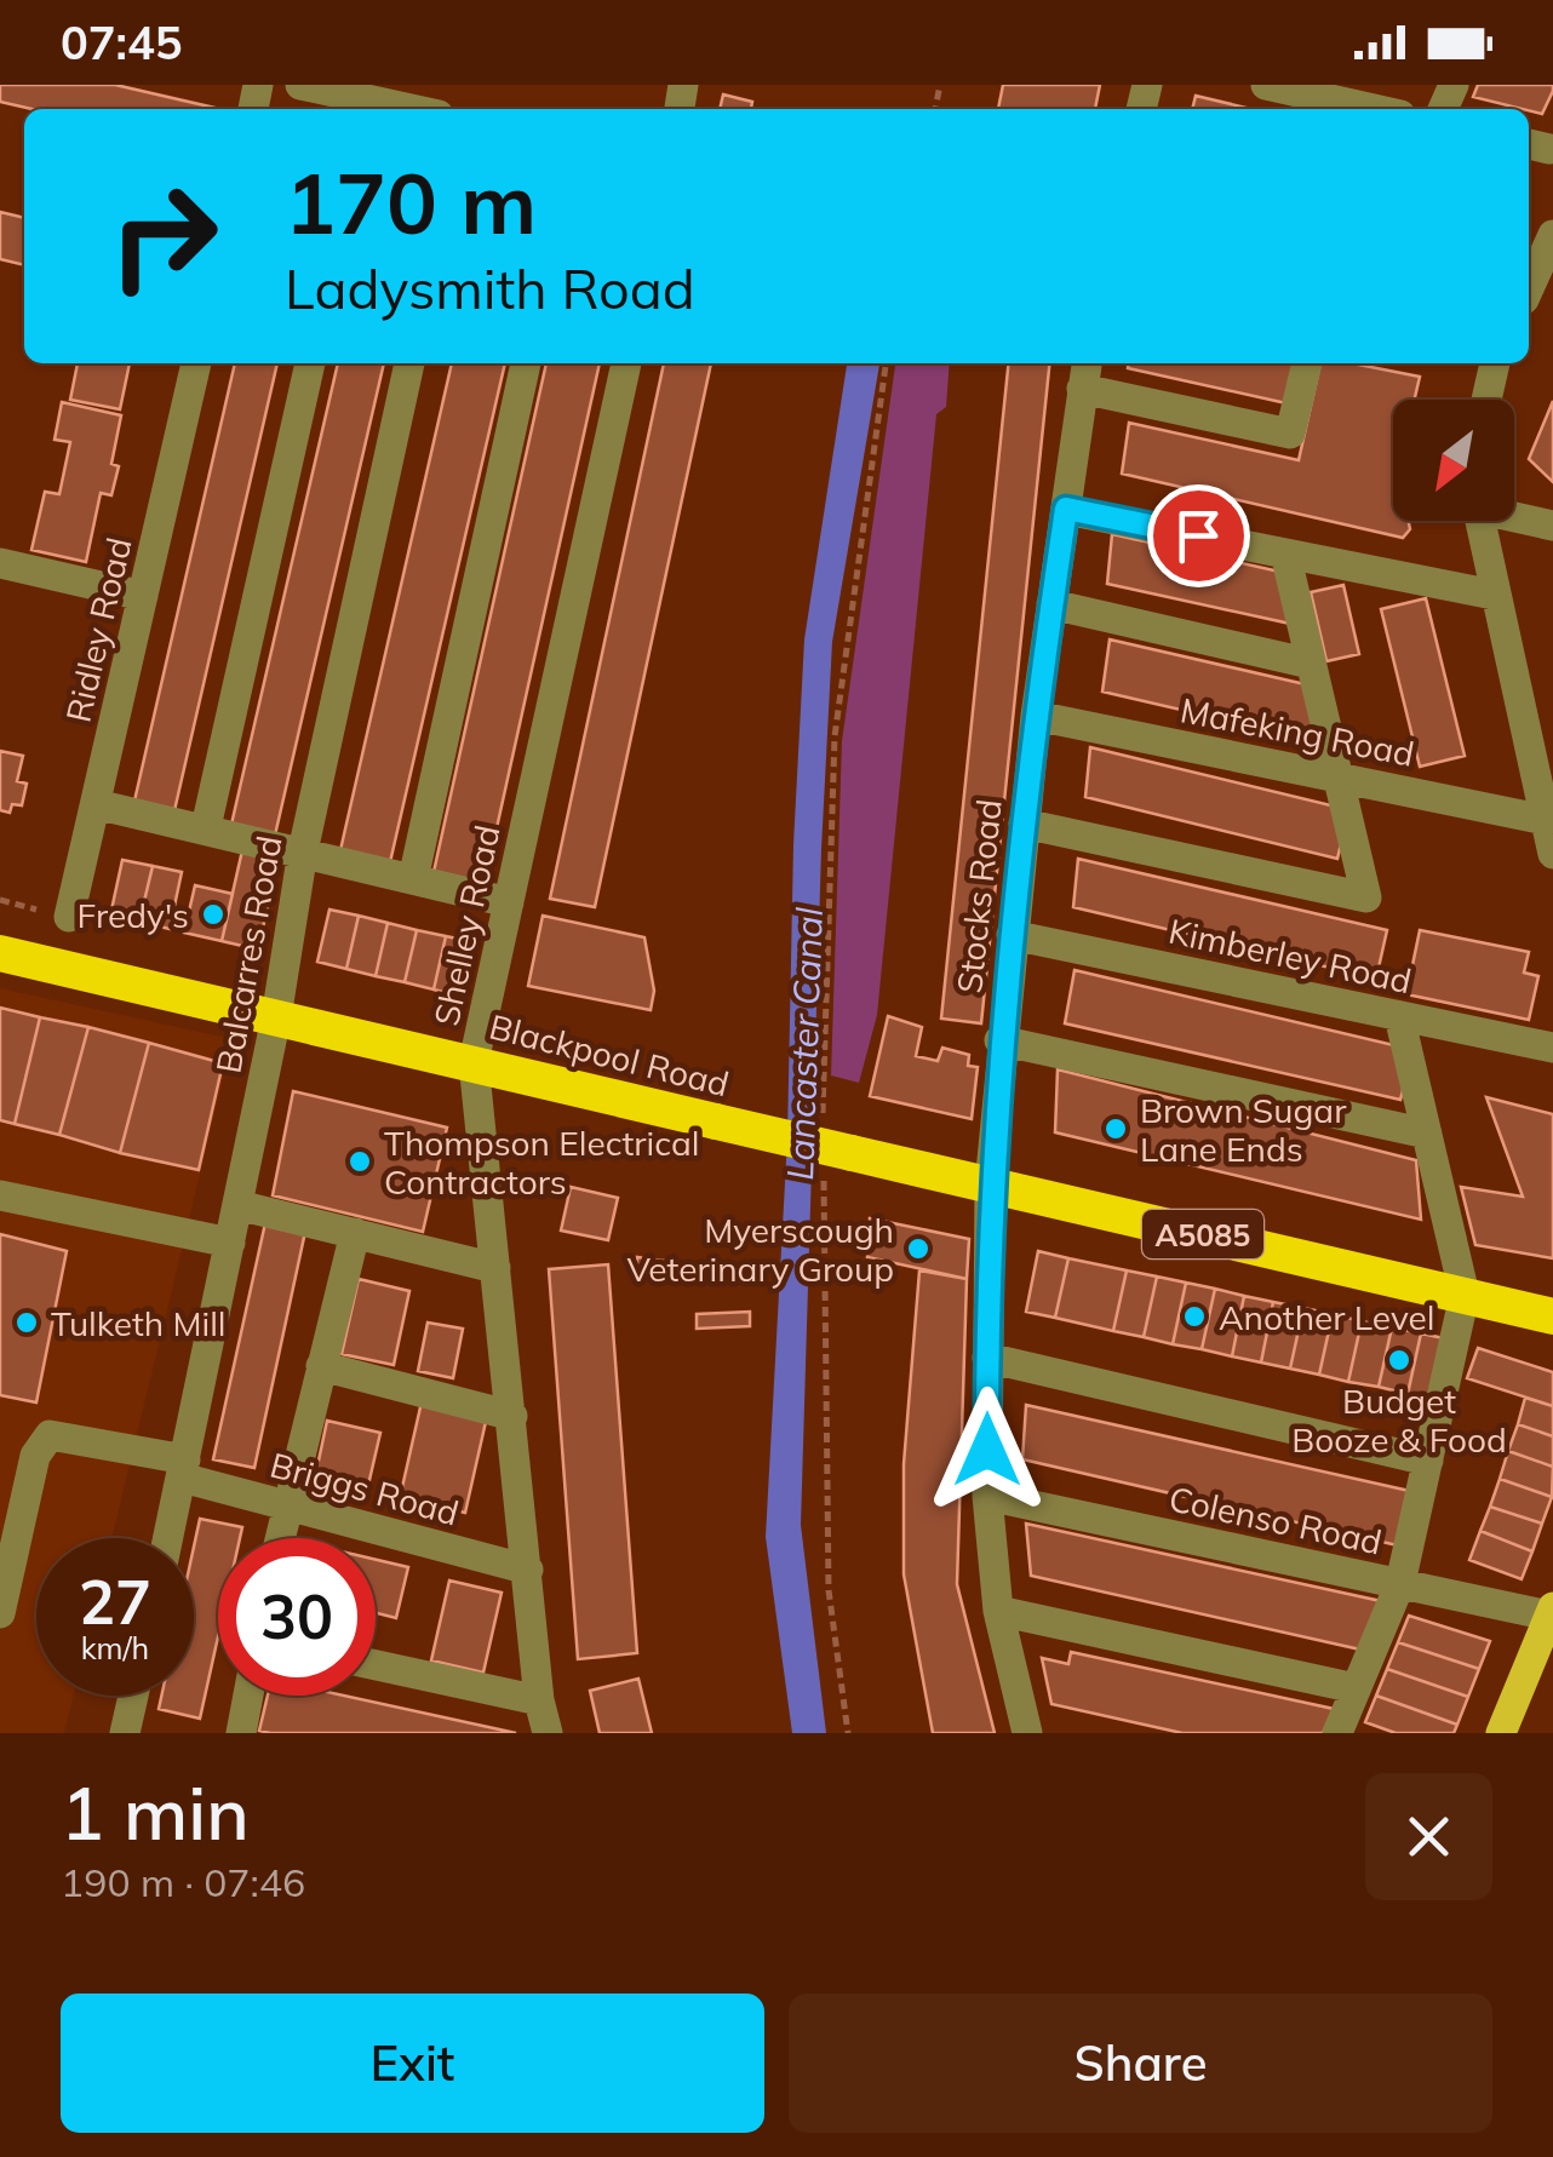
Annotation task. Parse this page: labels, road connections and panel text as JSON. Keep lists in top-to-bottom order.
{
  "streets": {
    "highway": ["Blackpool Road", "A5085"],
    "street": [
      "Ridley Road",
      "Mafeking Road",
      "Stocks Road",
      "Shelley Road",
      "Balcarres Road",
      "Kimberley Road",
      "Briggs Road",
      "Colenso Road"
    ]
  },
  "crossings": [
    ["Mafeking Road", "Stocks Road"],
    ["Stocks Road", "Kimberley Road"],
    ["Stocks Road", "Blackpool Road"],
    ["Stocks Road", "Colenso Road"],
    ["Shelley Road", "Blackpool Road"],
    ["Shelley Road", "Briggs Road"],
    ["Balcarres Road", "Blackpool Road"],
    ["Balcarres Road", "Briggs Road"]
  ],
  "water": ["Lancaster Canal"],
  "places": [
    "Fredy's",
    "Brown Sugar Lane Ends",
    "Thompson Electrical Contractors",
    "Myerscough Veterinary Group",
    "Another Level",
    "Tulketh Mill",
    "Budget Booze & Food"
  ],
  "north": "bottom left",
  "page": {
    "status": "07:45",
    "turn": ["170 m", "Ladysmith Road"],
    "speed": "27 km/h",
    "limit": "30",
    "heading": ["1 min", "190 m · 07:46"],
    "buttons": ["Exit", "Share"]
  }
}
